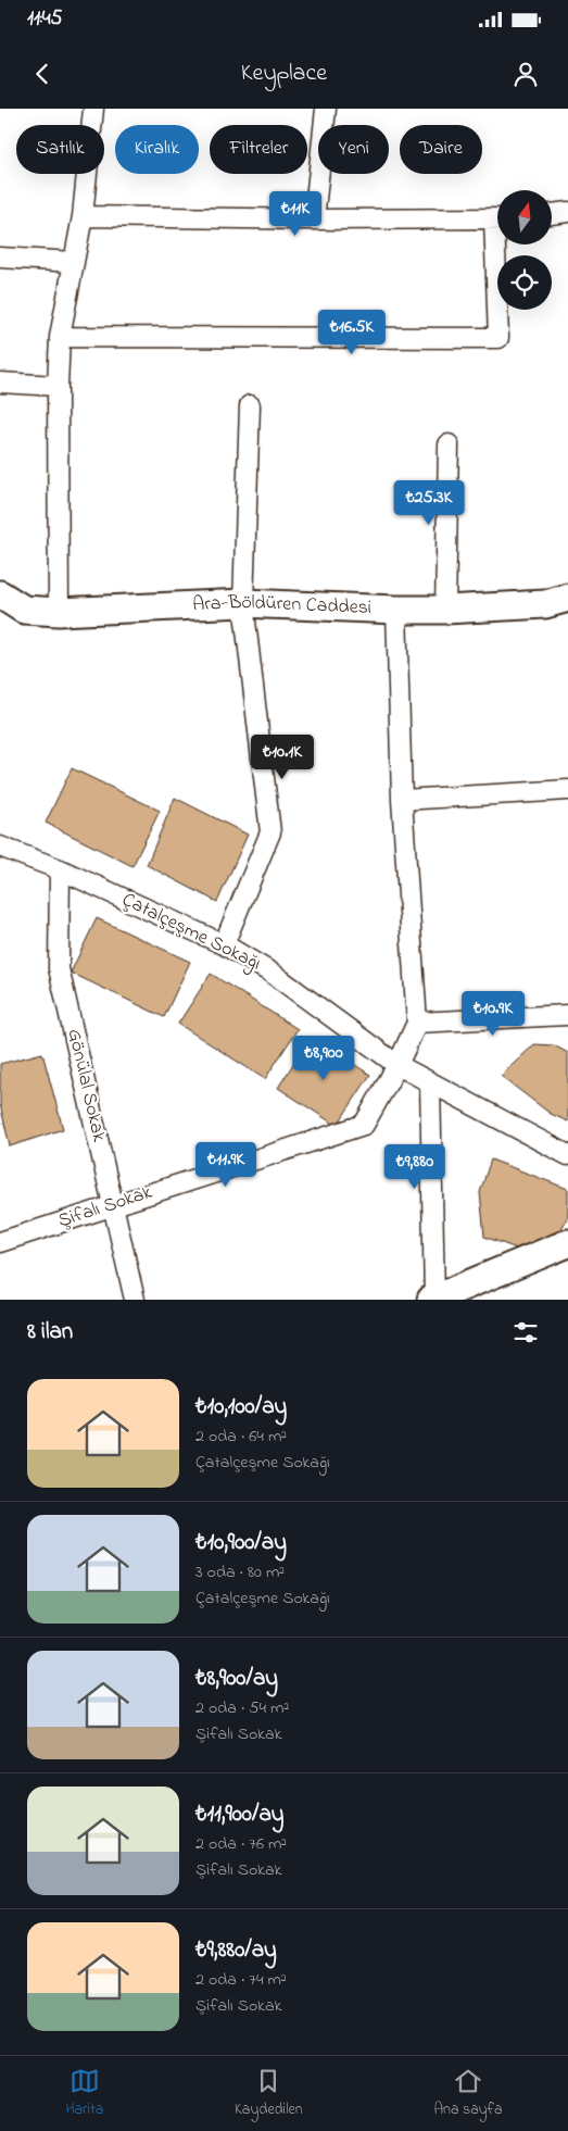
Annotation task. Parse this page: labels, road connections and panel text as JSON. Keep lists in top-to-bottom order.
{
  "streets": {
    "street": [
      "Ara-Böldüren Caddesi",
      "Çatalçeşme Sokağı",
      "Gönülal Sokak",
      "Şifalı Sokak"
    ]
  },
  "crossings": [
    ["Çatalçeşme Sokağı", "Gönülal Sokak"],
    ["Çatalçeşme Sokağı", "Şifalı Sokak"],
    ["Gönülal Sokak", "Şifalı Sokak"]
  ],
  "north": "top",
  "page": {
    "status": "11:45",
    "header": "Keyplace",
    "chip": [
      "Satılık",
      "Kiralık",
      "Filtreler",
      "Yeni",
      "Daire"
    ],
    "price": [
      "₺11K",
      "₺16.5K",
      "₺25.3K",
      "₺10.1K",
      "₺10.9K",
      "₺8,900",
      "₺11.9K",
      "₺9,880"
    ],
    "heading": "8 ilan",
    "list": [
      {
        "name": "₺10,100/ay",
        "note": "2 oda · 64 m² · Çatalçeşme Sokağı"
      },
      {
        "name": "₺10,900/ay",
        "note": "3 oda · 80 m² · Çatalçeşme Sokağı"
      },
      {
        "name": "₺8,900/ay",
        "note": "2 oda · 54 m² · Şifalı Sokak"
      },
      {
        "name": "₺11,900/ay",
        "note": "2 oda · 76 m² · Şifalı Sokak"
      },
      {
        "name": "₺9,880/ay",
        "note": "2 oda · 74 m² · Şifalı Sokak"
      }
    ],
    "tabs": ["Harita", "Kaydedilen", "Ana sayfa"]
  }
}
